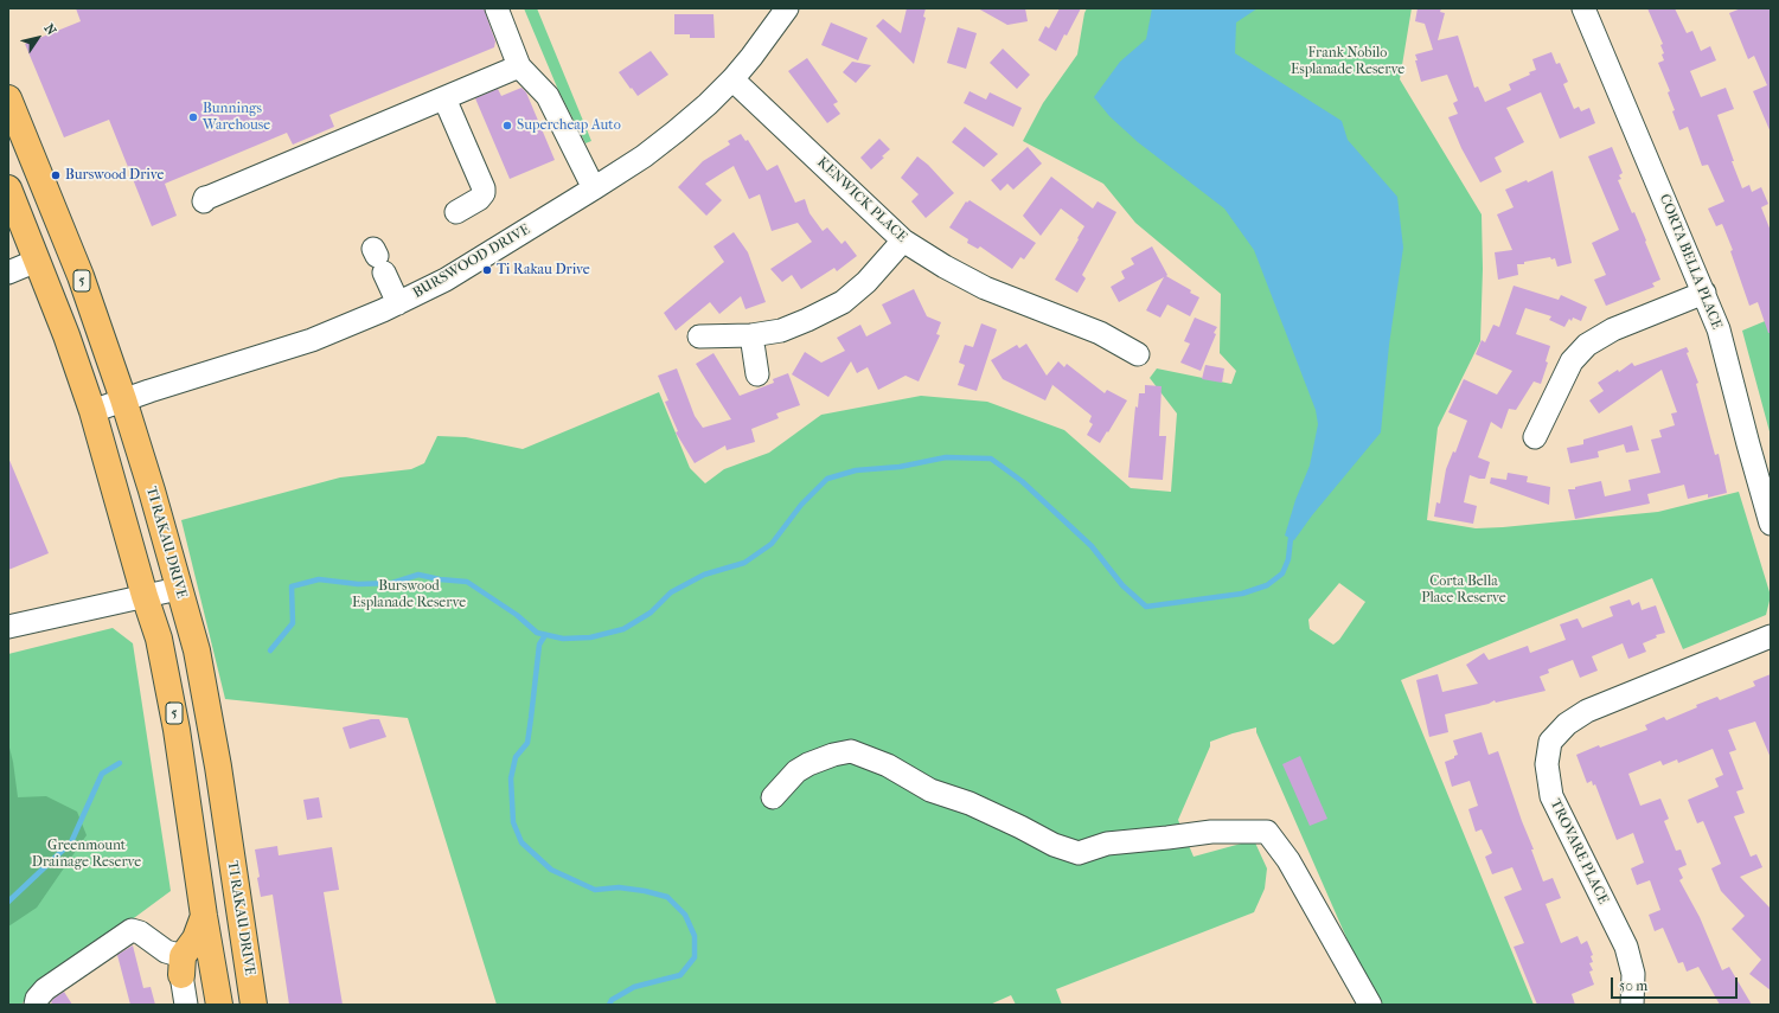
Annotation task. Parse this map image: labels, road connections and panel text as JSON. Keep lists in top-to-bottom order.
{
  "streets": {
    "main road": ["5", "TI RAKAU DRIVE"],
    "street": [
      "KENWICK PLACE",
      "BURSWOOD DRIVE",
      "CORTA BELLA PLACE",
      "TROVARE PLACE"
    ]
  },
  "crossings": [
    ["KENWICK PLACE", "BURSWOOD DRIVE"],
    ["BURSWOOD DRIVE", "5"],
    ["BURSWOOD DRIVE", "TI RAKAU DRIVE"]
  ],
  "parks": [
    "Frank Nobilo Esplanade Reserve",
    "Corta Bella Place Reserve",
    "Burswood Esplanade Reserve",
    "Greenmount Drainage Reserve"
  ],
  "places": [
    "Bunnings Warehouse",
    "Supercheap Auto",
    "Burswood Drive",
    "Ti Rakau Drive"
  ],
  "scale_bar": "50 m",
  "north": "top right"
}
